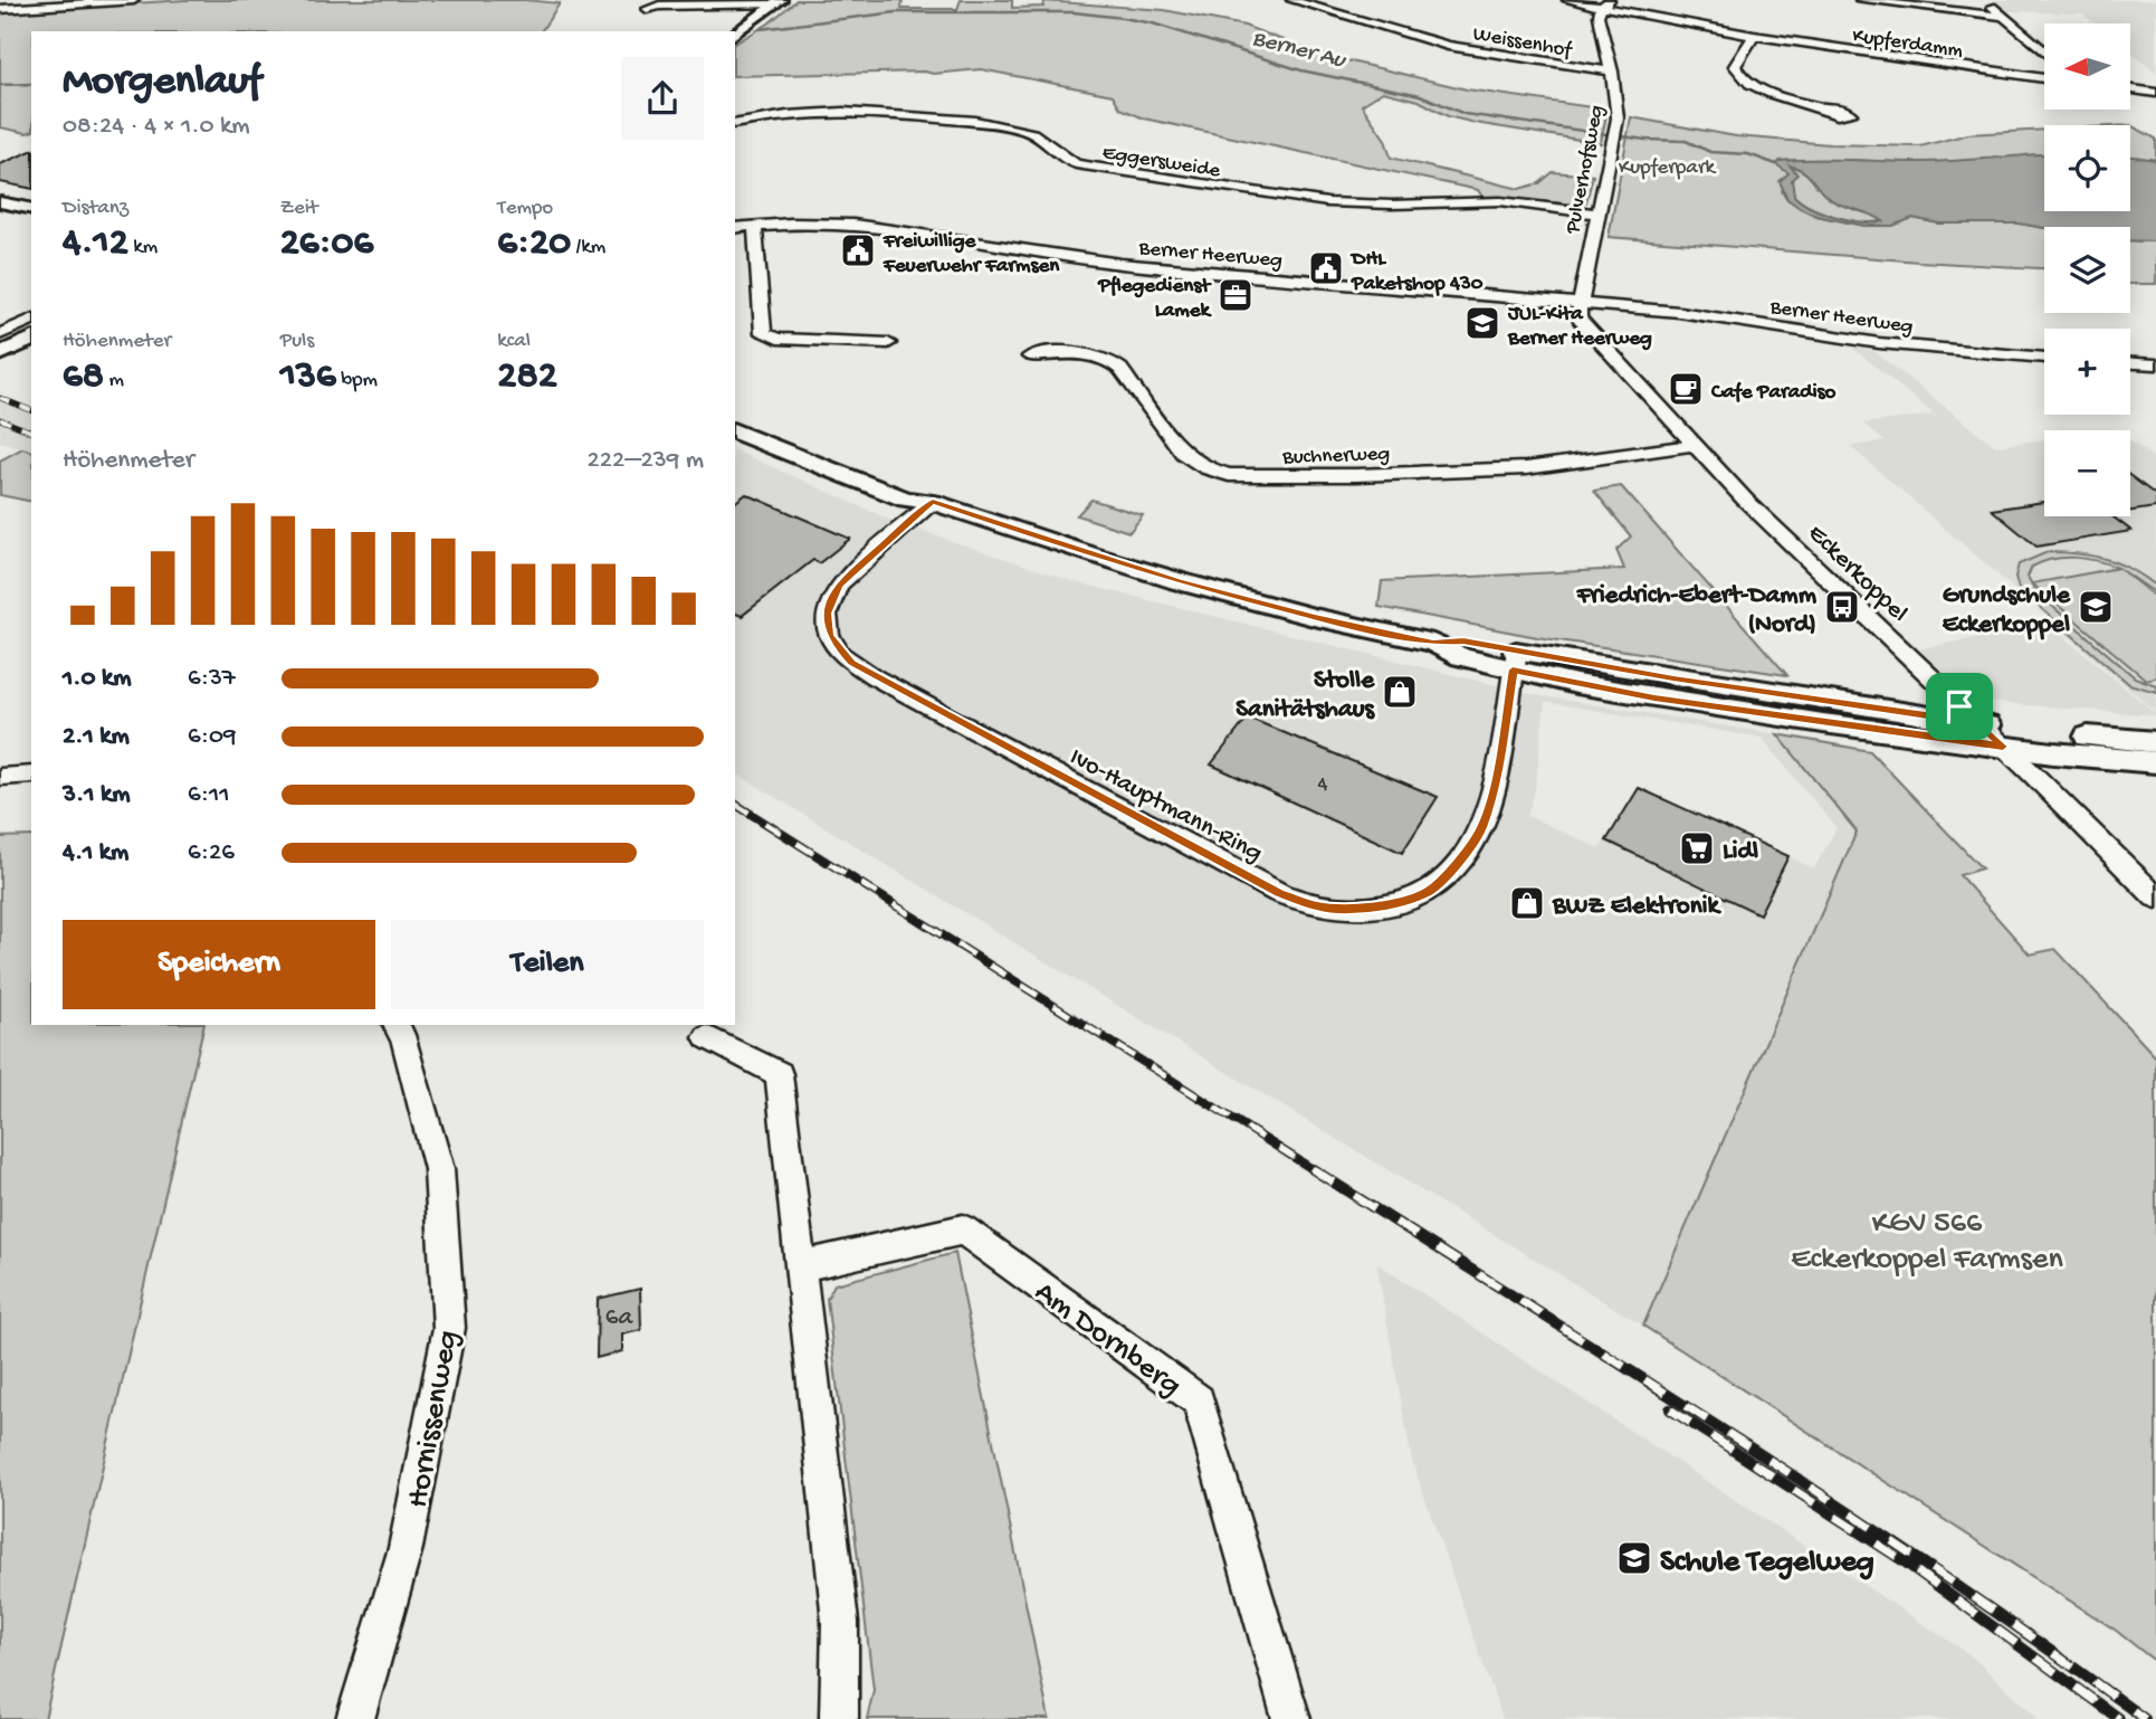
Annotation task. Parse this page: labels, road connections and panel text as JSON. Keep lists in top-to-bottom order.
{
  "streets": {
    "street": [
      "Weissenhof",
      "Kupferdamm",
      "Eggersweide",
      "Pulverhofsweg",
      "Berner Heerweg",
      "Buchnerweg",
      "Eckerkoppel",
      "Ivo-Hauptmann-Ring",
      "Am Dornberg",
      "Hornissenweg"
    ]
  },
  "crossings": [
    ["Weissenhof", "Pulverhofsweg"],
    ["Kupferdamm", "Pulverhofsweg"],
    ["Eggersweide", "Pulverhofsweg"],
    ["Pulverhofsweg", "Berner Heerweg"],
    ["Pulverhofsweg", "Eckerkoppel"],
    ["Berner Heerweg", "Eckerkoppel"],
    ["Buchnerweg", "Eckerkoppel"]
  ],
  "water": ["Berner Au"],
  "parks": ["Kupferpark", "KGV 566 Eckerkoppel Farmsen"],
  "places": {
    "public building": ["Freiwillige Feuerwehr Farmsen", "DHL Paketshop 430"],
    "office": ["Pflegedienst Lamek"],
    "school or university": ["JUL-Kita Berner Heerweg", "Grundschule Eckerkoppel", "Schule Tegelweg"],
    "cafe": ["Cafe Paradiso"],
    "bus stop": ["Friedrich-Ebert-Damm (Nord)"],
    "shop": ["Stolle Sanitätshaus", "BWZ Elektronik"],
    "supermarket": ["Lidl"]
  },
  "house_numbers": ["4", "6a"],
  "north": "left",
  "page": {
    "map_buttons": ["+", "−"],
    "heading": ["Morgenlauf", "08:24 · 4 × 1.0 km"],
    "stats": [
      ["Distanz", "4.12 km"],
      ["Zeit", "26:06"],
      ["Tempo", "6:20 /km"],
      ["Höhenmeter", "68 m"],
      ["Puls", "136 bpm"],
      ["kcal", "282"]
    ],
    "chart": ["Höhenmeter", "222–239 m"],
    "list": [
      {
        "name": "1.0 km",
        "note": "6:37"
      },
      {
        "name": "2.1 km",
        "note": "6:09"
      },
      {
        "name": "3.1 km",
        "note": "6:11"
      },
      {
        "name": "4.1 km",
        "note": "6:26"
      }
    ],
    "buttons": ["Speichern", "Teilen"]
  }
}
